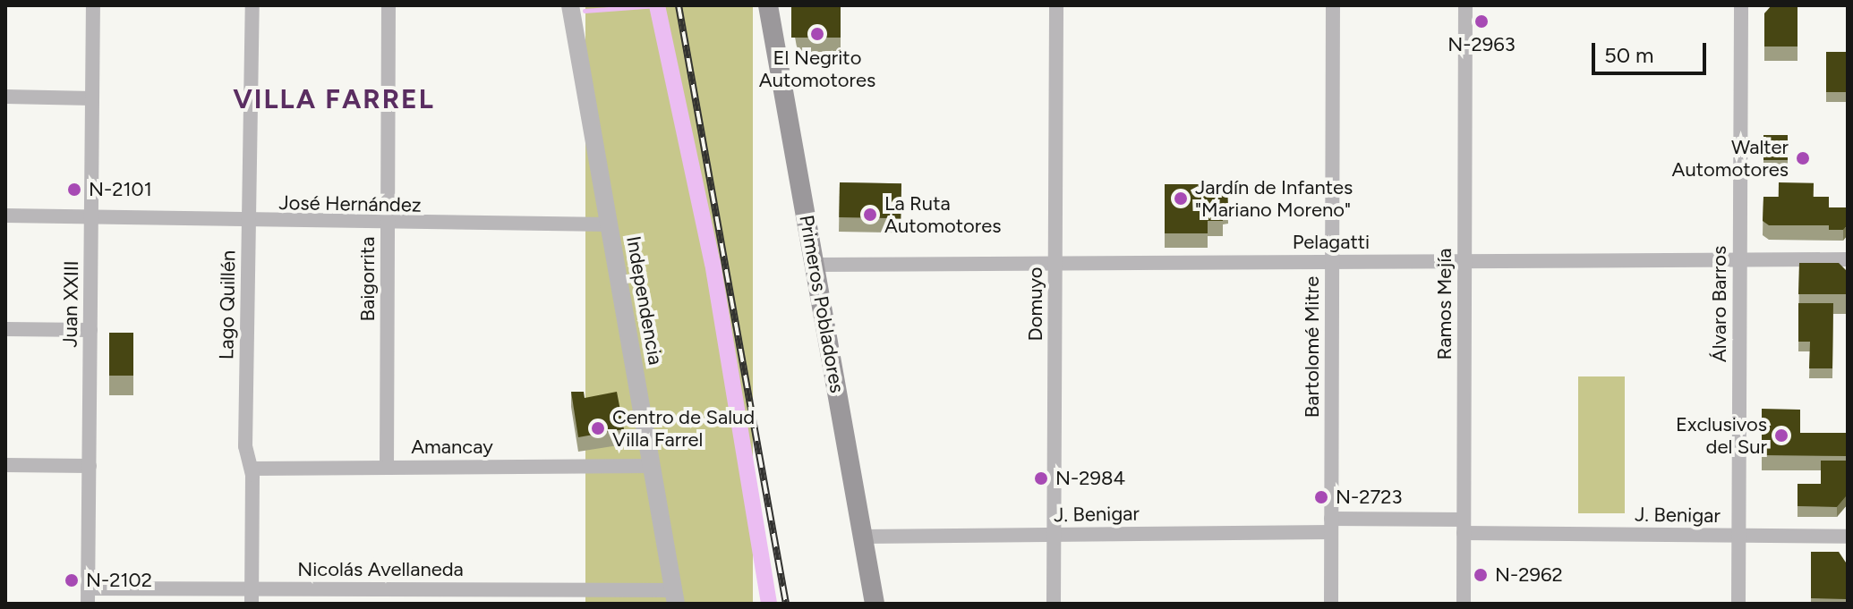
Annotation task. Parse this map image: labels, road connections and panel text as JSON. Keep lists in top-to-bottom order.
{
  "streets": {
    "main road": ["Primeros Pobladores"],
    "street": [
      "José Hernández",
      "Pelagatti",
      "Baigorrita",
      "Independencia",
      "Juan XXIII",
      "Domuyo",
      "Ramos Mejía",
      "Álvaro Barros",
      "Lago Quillén",
      "Bartolomé Mitre",
      "Amancay",
      "J. Benigar",
      "Nicolás Avellaneda"
    ]
  },
  "crossings": [
    ["José Hernández", "Baigorrita"],
    ["José Hernández", "Independencia"],
    ["José Hernández", "Juan XXIII"],
    ["José Hernández", "Lago Quillén"],
    ["Pelagatti", "Primeros Pobladores"],
    ["Pelagatti", "Domuyo"],
    ["Pelagatti", "Ramos Mejía"],
    ["Pelagatti", "Álvaro Barros"],
    ["Pelagatti", "Bartolomé Mitre"],
    ["Baigorrita", "Amancay"],
    ["Independencia", "Amancay"],
    ["Independencia", "Nicolás Avellaneda"],
    ["Juan XXIII", "Nicolás Avellaneda"],
    ["Primeros Pobladores", "J. Benigar"],
    ["Domuyo", "J. Benigar"],
    ["Ramos Mejía", "J. Benigar"],
    ["Álvaro Barros", "J. Benigar"],
    ["Lago Quillén", "Amancay"],
    ["Lago Quillén", "Nicolás Avellaneda"],
    ["Bartolomé Mitre", "J. Benigar"]
  ],
  "districts": ["VILLA FARREL"],
  "places": [
    "N-2963",
    "El Negrito Automotores",
    "Walter Automotores",
    "N-2101",
    "Jardín de Infantes \"Mariano Moreno\"",
    "La Ruta Automotores",
    "Centro de Salud Villa Farrel",
    "Exclusivos del Sur",
    "N-2984",
    "N-2723",
    "N-2962",
    "N-2102"
  ],
  "scale_bar": "50 m"
}
